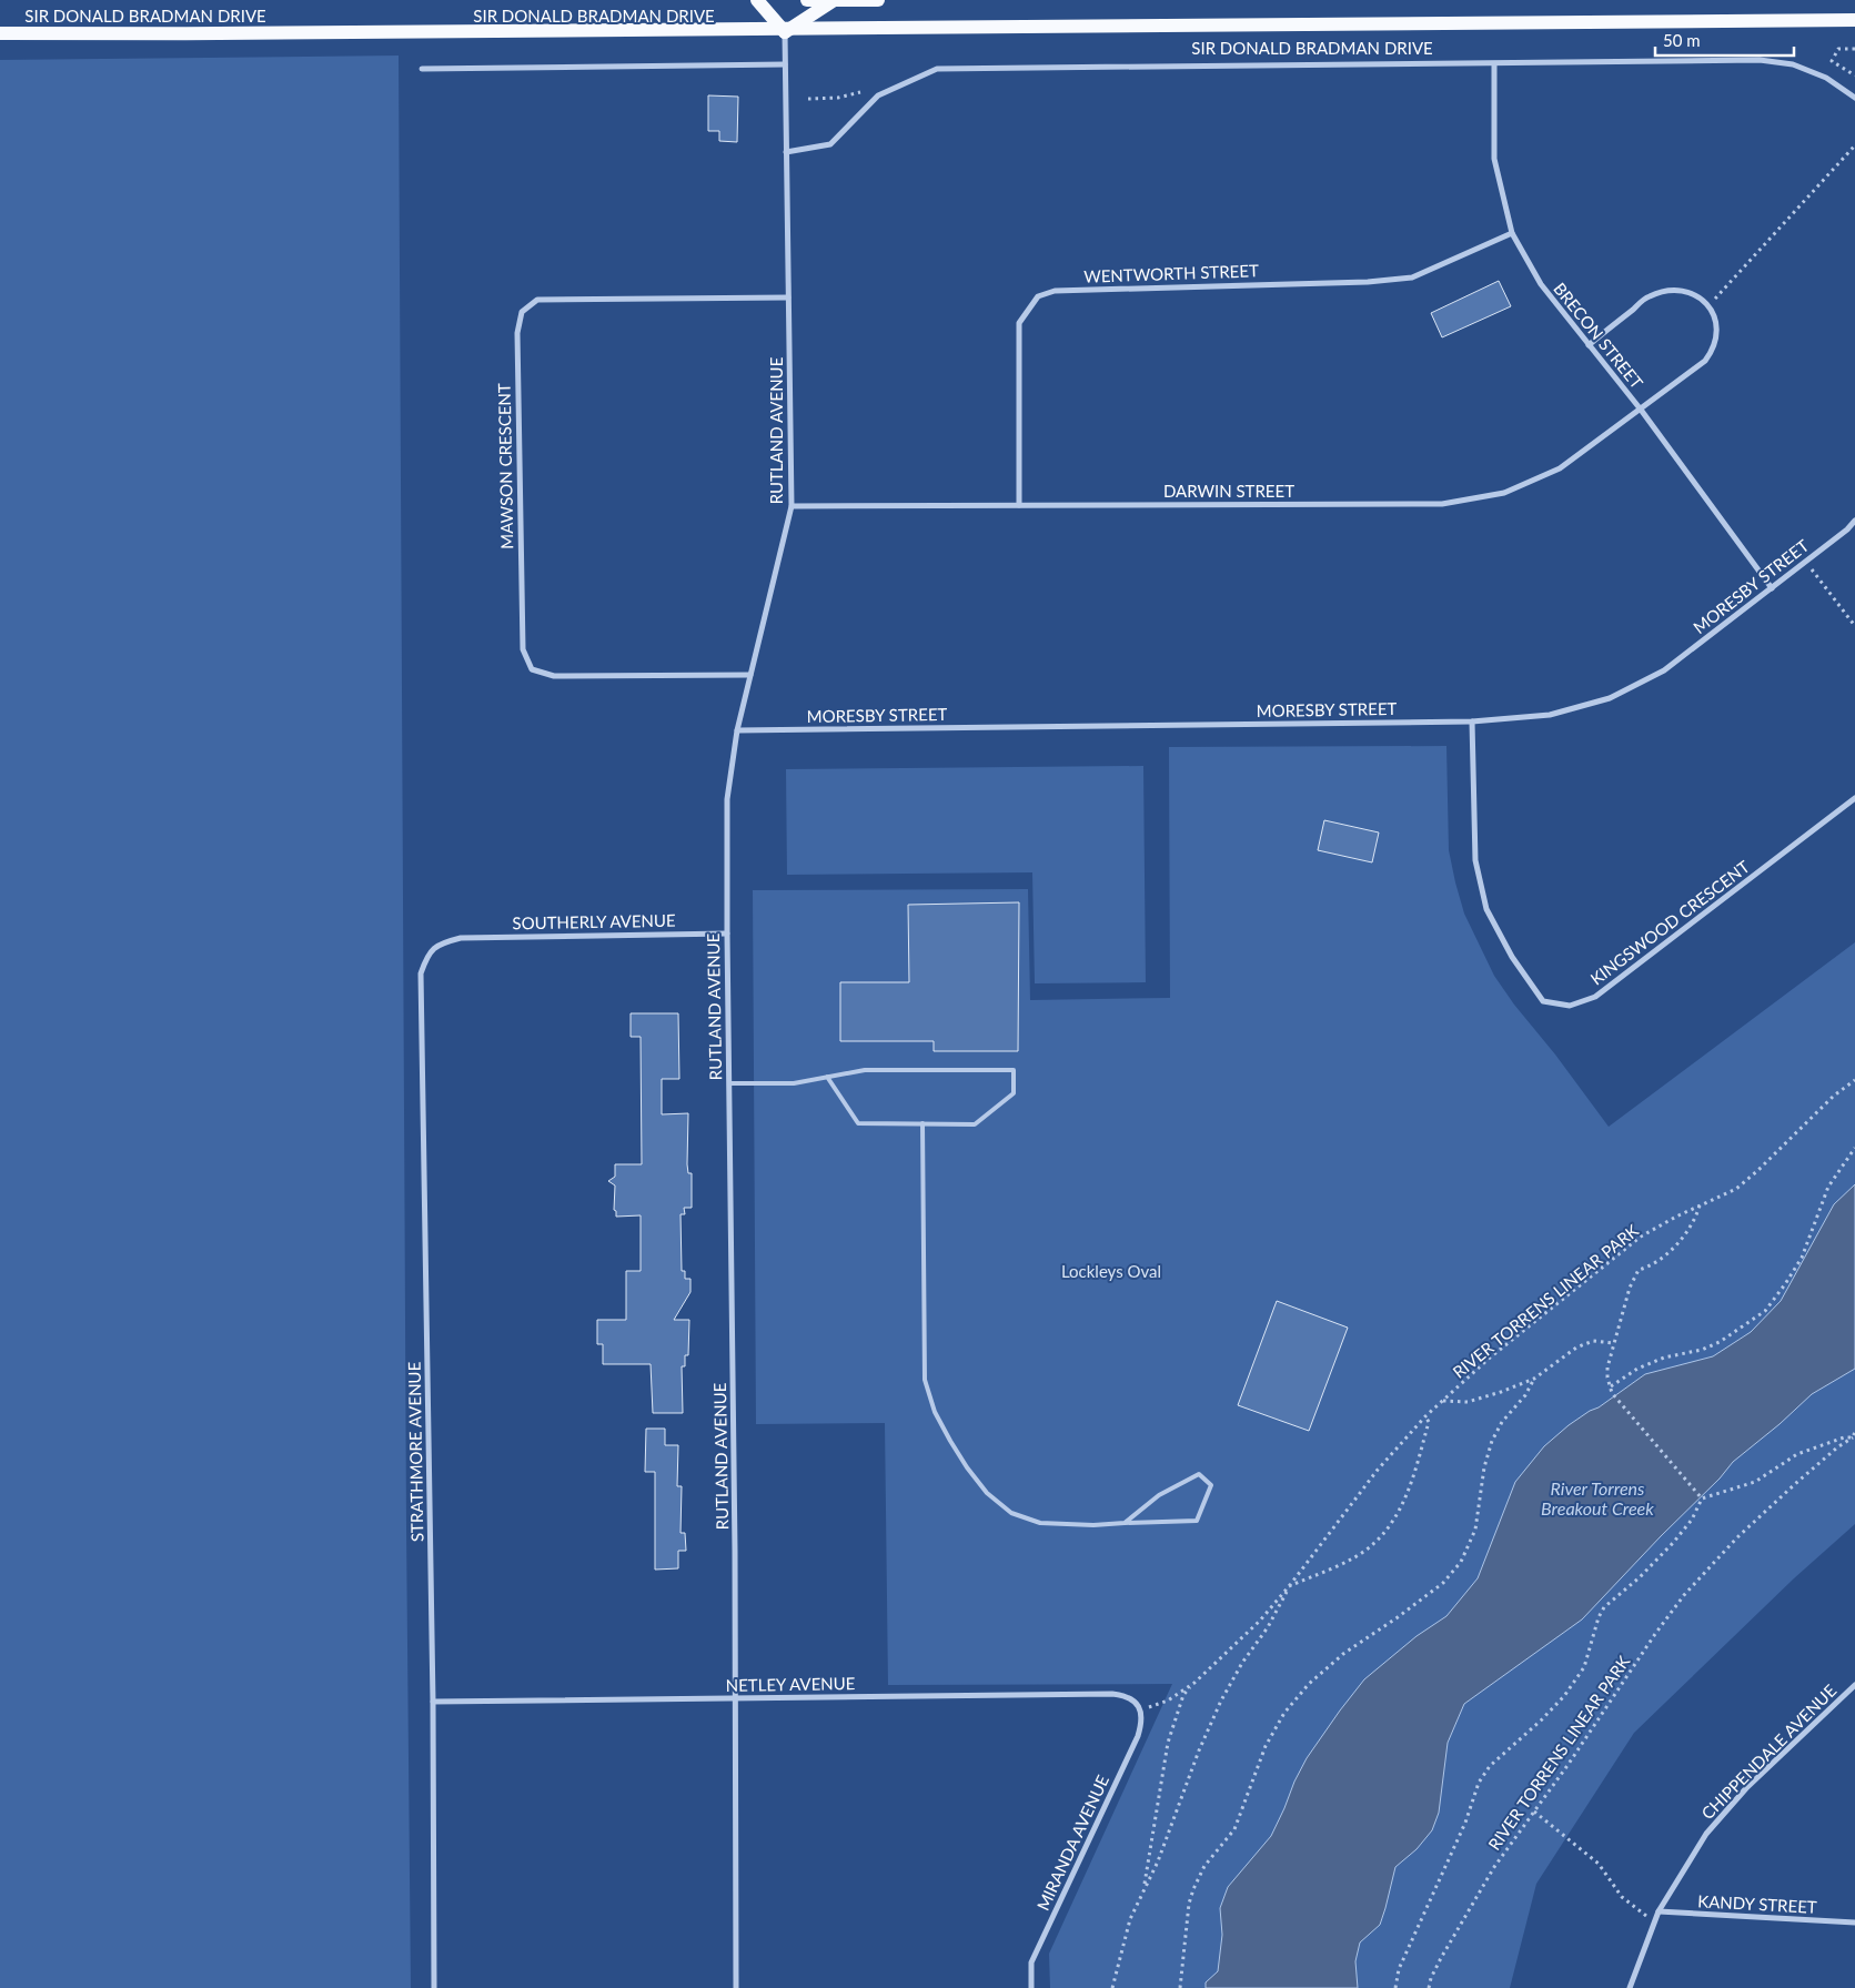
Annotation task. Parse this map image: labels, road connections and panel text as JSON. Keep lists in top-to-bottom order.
{
  "streets": {
    "main road": ["SIR DONALD BRADMAN DRIVE"],
    "street": [
      "WENTWORTH STREET",
      "BRECON STREET",
      "RUTLAND AVENUE",
      "MAWSON CRESCENT",
      "DARWIN STREET",
      "MORESBY STREET",
      "SOUTHERLY AVENUE",
      "KINGSWOOD CRESCENT",
      "STRATHMORE AVENUE",
      "NETLEY AVENUE",
      "CHIPPENDALE AVENUE",
      "MIRANDA AVENUE",
      "KANDY STREET"
    ],
    "path": ["RIVER TORRENS LINEAR PARK"]
  },
  "crossings": [
    ["SIR DONALD BRADMAN DRIVE", "BRECON STREET"],
    ["SIR DONALD BRADMAN DRIVE", "RUTLAND AVENUE"],
    ["WENTWORTH STREET", "BRECON STREET"],
    ["WENTWORTH STREET", "DARWIN STREET"],
    ["BRECON STREET", "DARWIN STREET"],
    ["BRECON STREET", "MORESBY STREET"],
    ["RUTLAND AVENUE", "MAWSON CRESCENT"],
    ["RUTLAND AVENUE", "DARWIN STREET"],
    ["RUTLAND AVENUE", "MORESBY STREET"],
    ["RUTLAND AVENUE", "SOUTHERLY AVENUE"],
    ["RUTLAND AVENUE", "NETLEY AVENUE"],
    ["MORESBY STREET", "KINGSWOOD CRESCENT"],
    ["SOUTHERLY AVENUE", "STRATHMORE AVENUE"],
    ["RIVER TORRENS LINEAR PARK", "NETLEY AVENUE"],
    ["RIVER TORRENS LINEAR PARK", "MIRANDA AVENUE"],
    ["STRATHMORE AVENUE", "NETLEY AVENUE"],
    ["NETLEY AVENUE", "MIRANDA AVENUE"],
    ["CHIPPENDALE AVENUE", "KANDY STREET"]
  ],
  "water": ["River Torrens Breakout Creek"],
  "parks": ["Lockleys Oval"],
  "scale_bar": "50 m"
}
